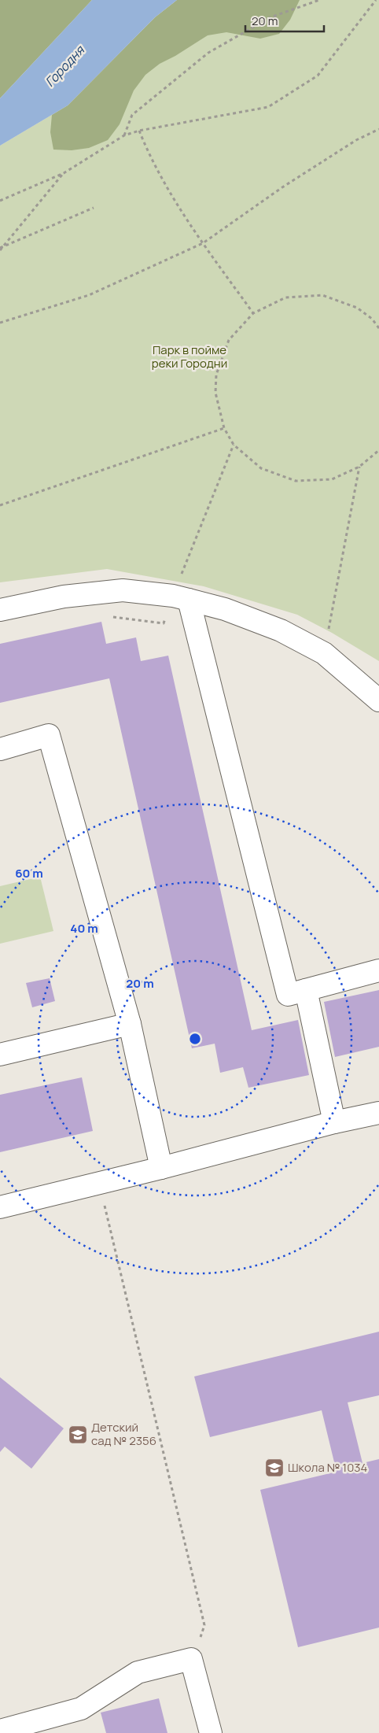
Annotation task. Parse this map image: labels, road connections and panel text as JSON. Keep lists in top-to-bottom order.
{
  "water": ["Городня"],
  "parks": ["Парк в пойме реки Городни"],
  "places": {
    "school or university": ["Детский сад № 2356", "Школа № 1034"]
  },
  "scale_bar": "20 m",
  "rings": ["60 m", "40 m", "20 m"]
}
